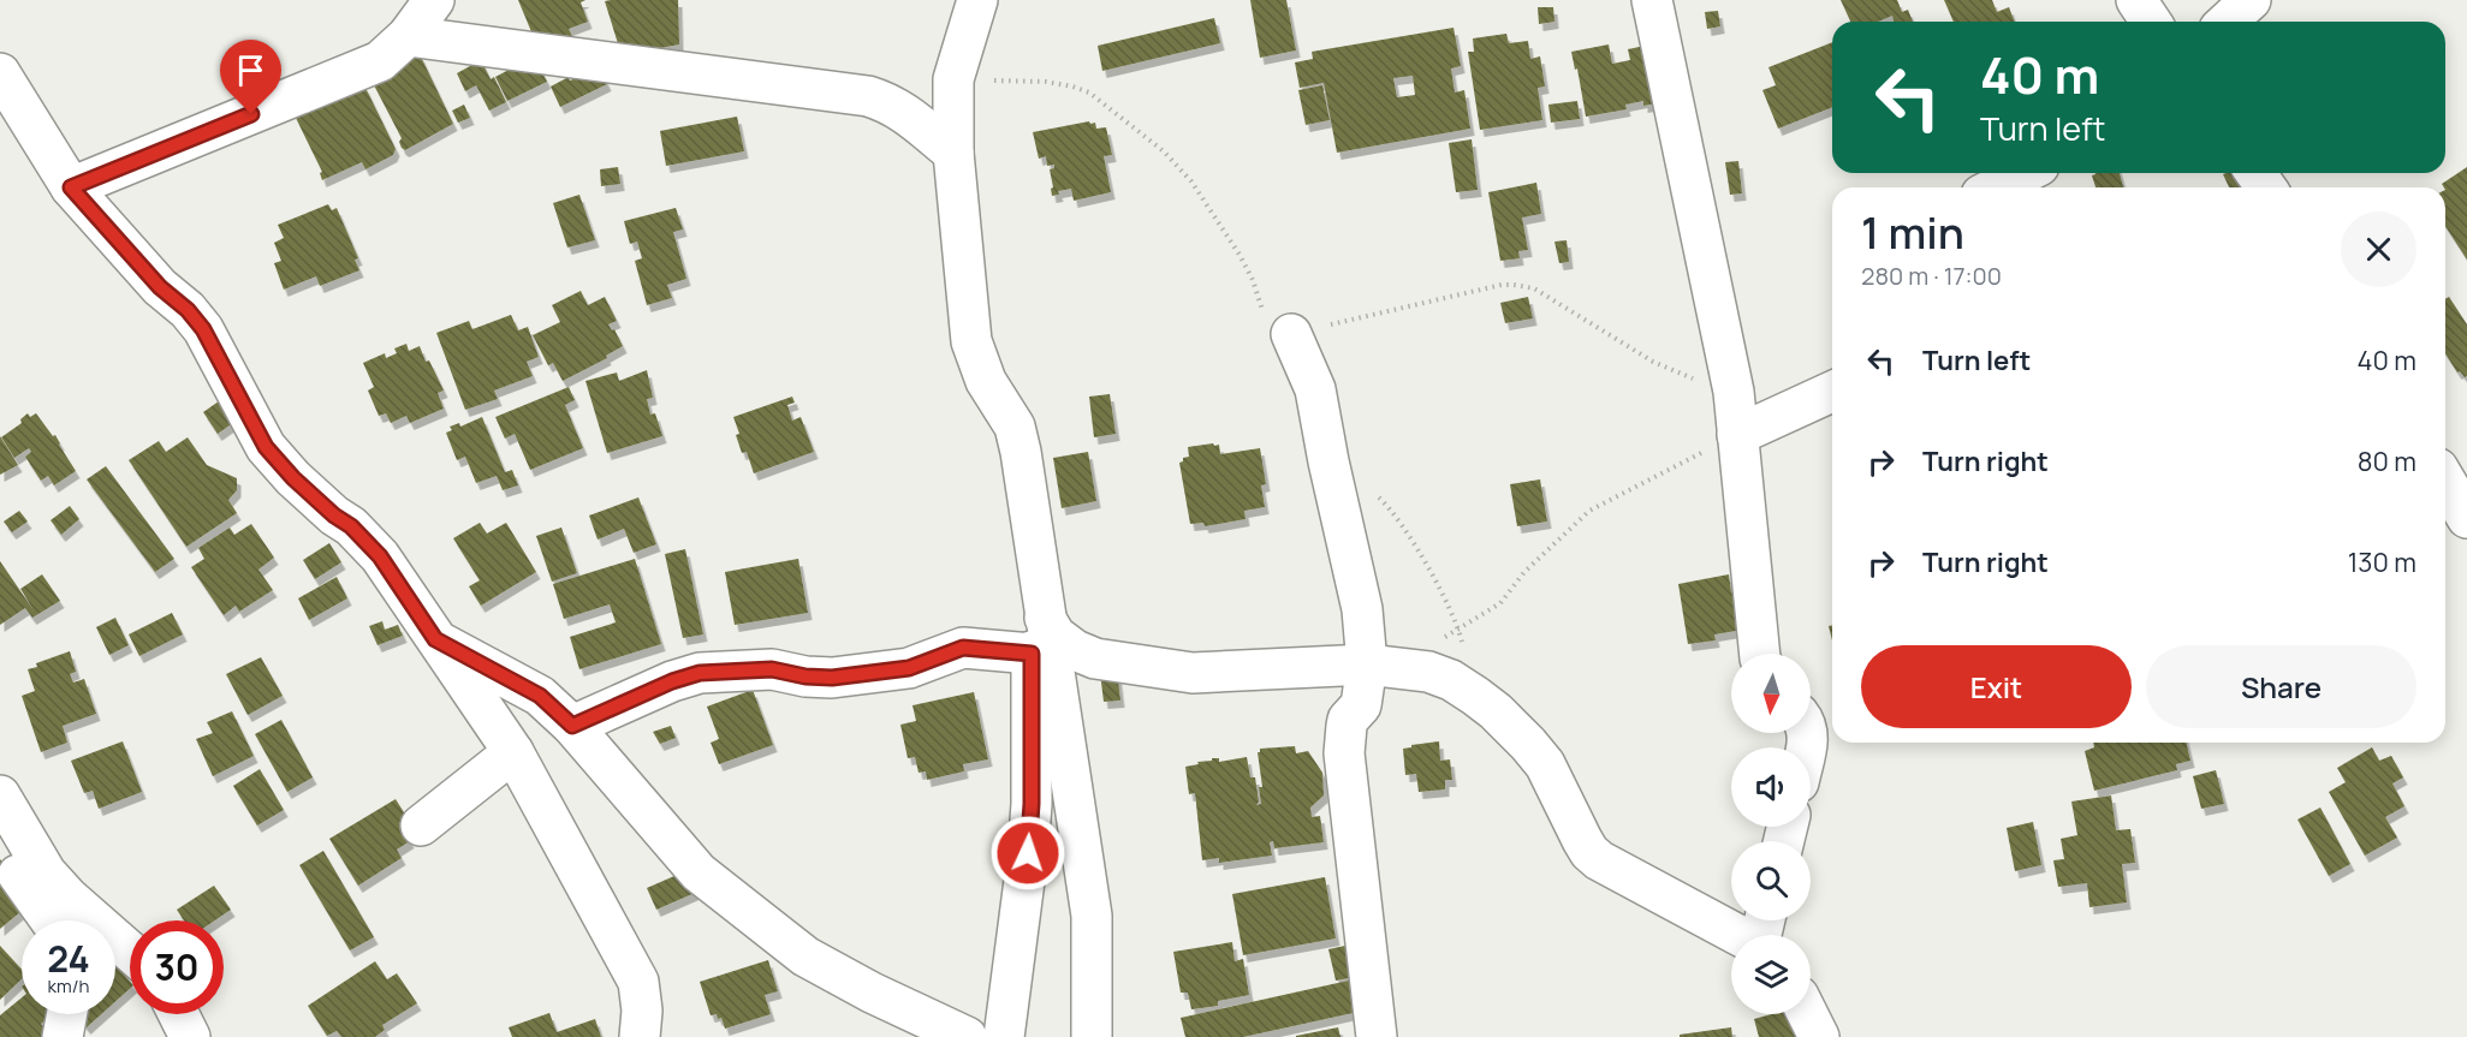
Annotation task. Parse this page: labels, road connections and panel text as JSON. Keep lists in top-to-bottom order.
{
  "north": "bottom",
  "page": {
    "turn": ["40 m", "Turn left"],
    "heading": ["1 min", "280 m · 17:00"],
    "list": [
      {
        "name": "Turn left",
        "value": "40 m"
      },
      {
        "name": "Turn right",
        "value": "80 m"
      },
      {
        "name": "Turn right",
        "value": "130 m"
      }
    ],
    "buttons": ["Exit", "Share"],
    "speed": "24 km/h",
    "limit": "30"
  }
}
